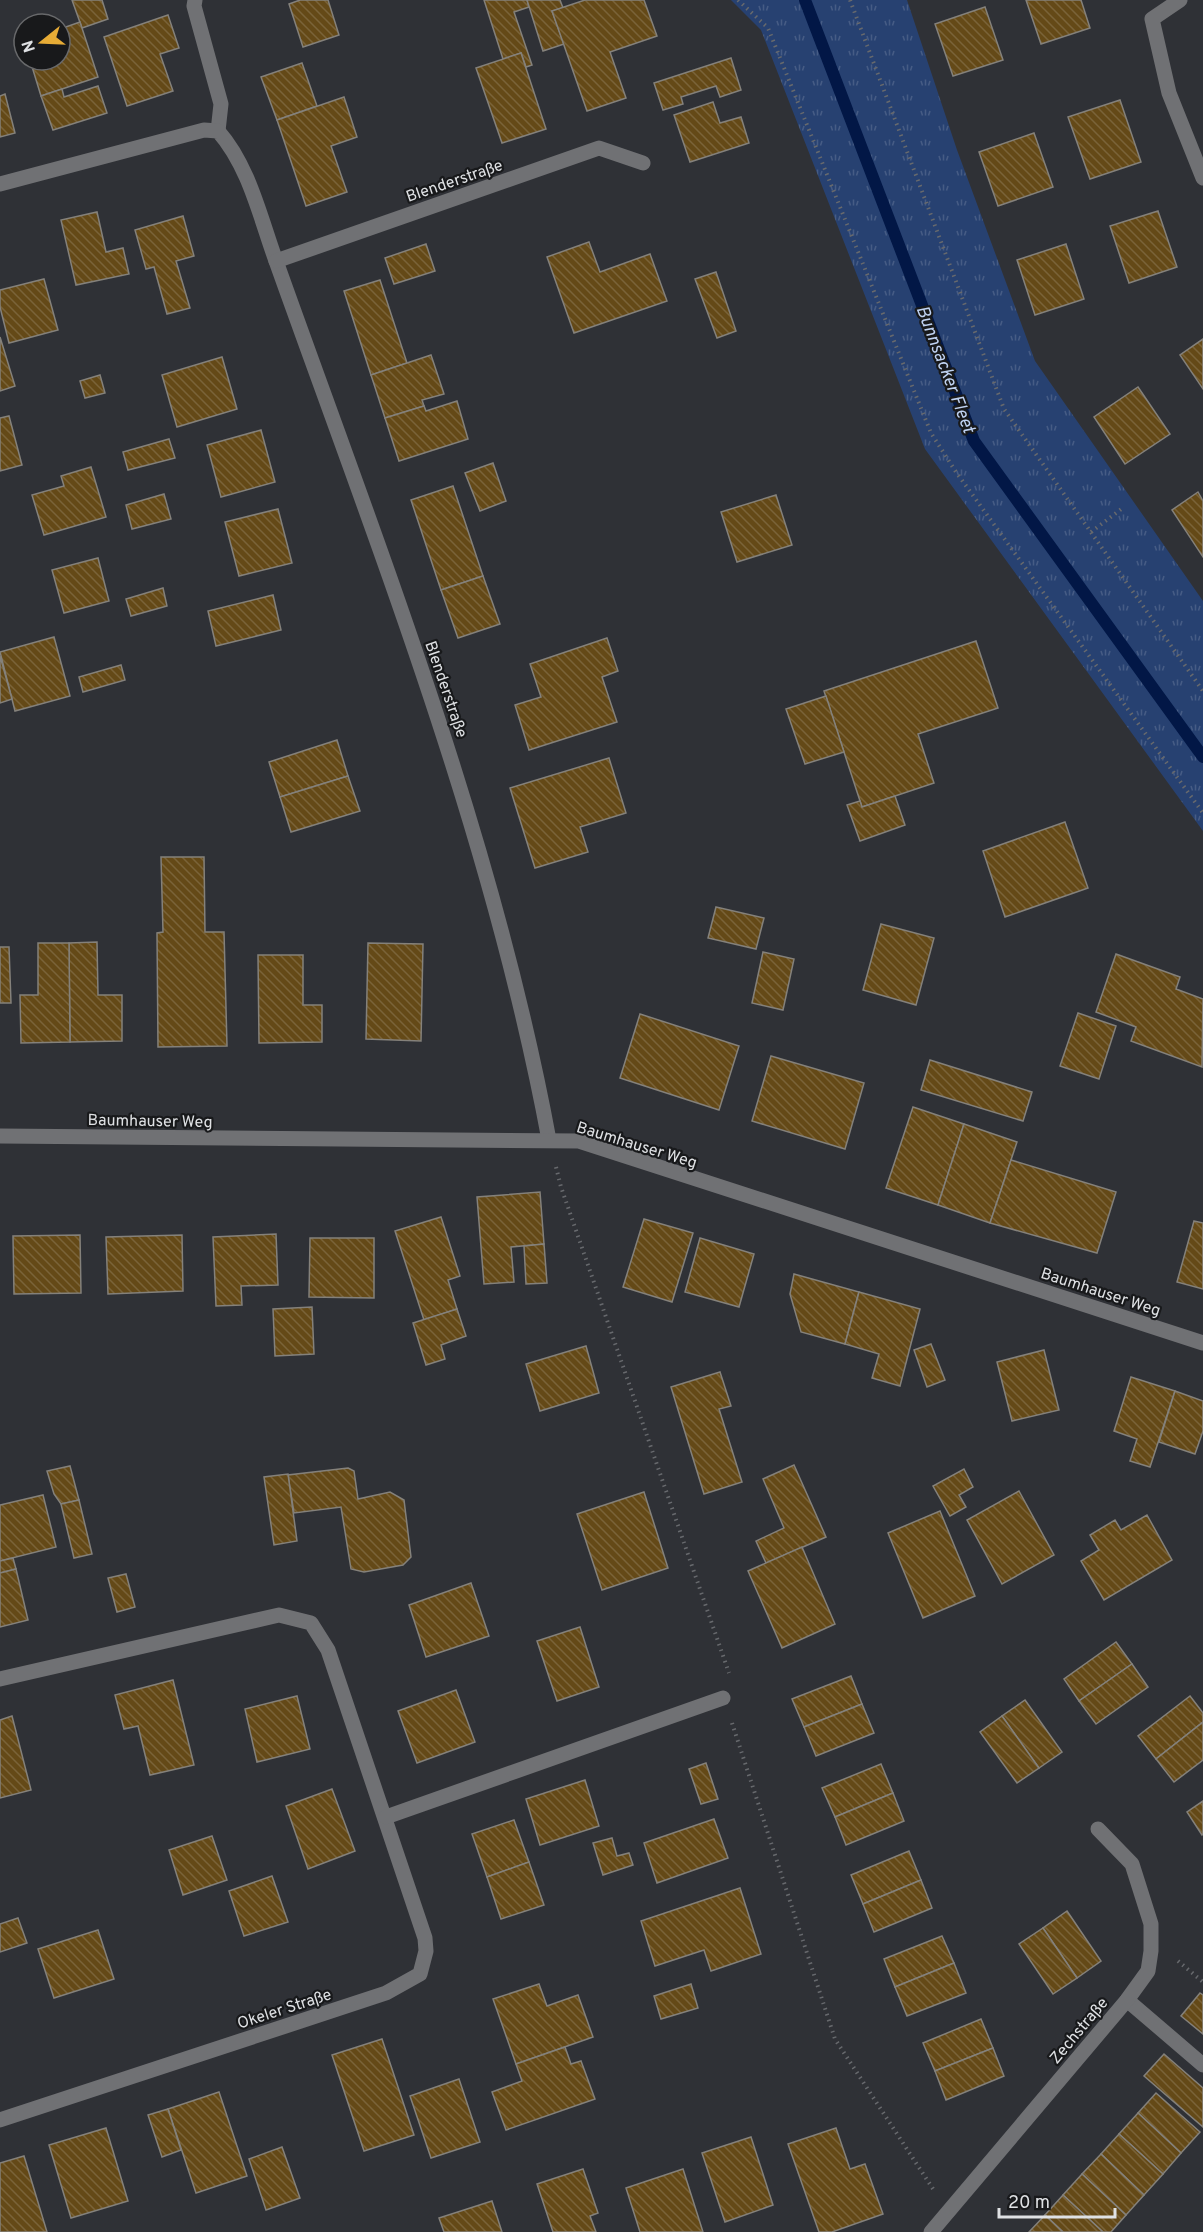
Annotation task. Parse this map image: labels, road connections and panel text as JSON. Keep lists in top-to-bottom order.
{
  "streets": {
    "street": [
      "Blenderstraße",
      "Baumhauser Weg",
      "Okeler Straße",
      "Zechstraße"
    ]
  },
  "crossings": [
    ["Blenderstraße", "Baumhauser Weg"]
  ],
  "water": ["Bunnsacker Fleet"],
  "scale_bar": "20 m",
  "north": "left"
}
